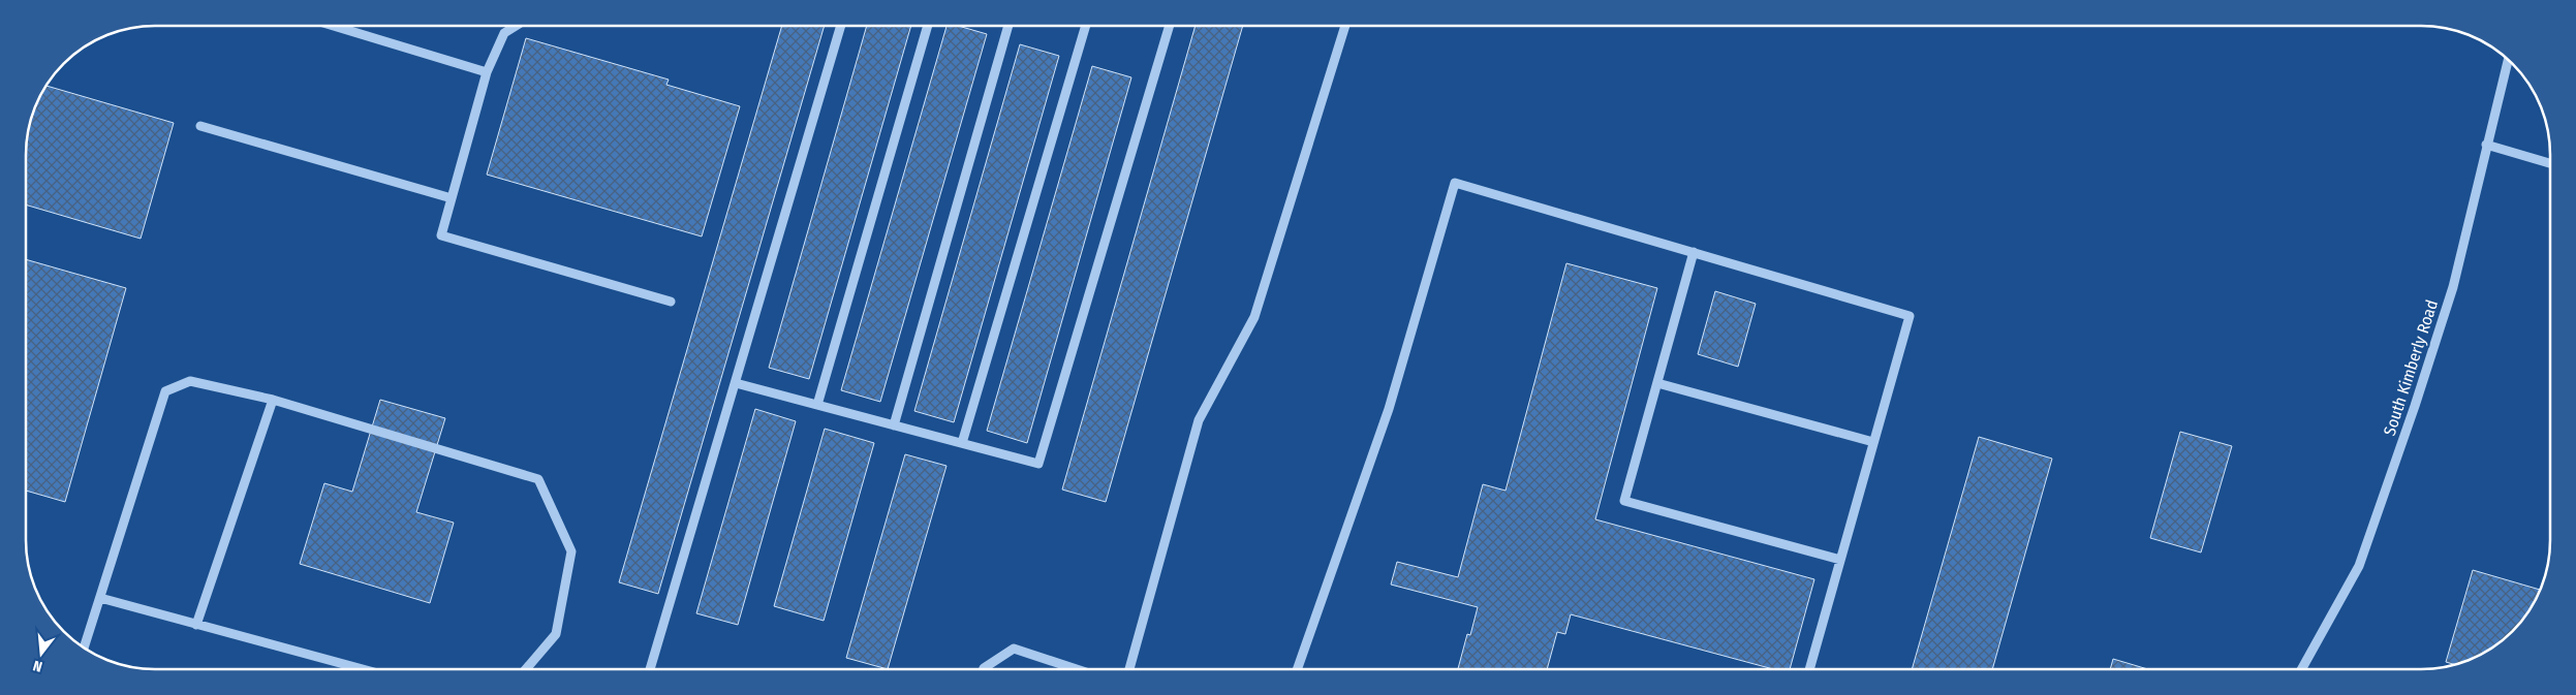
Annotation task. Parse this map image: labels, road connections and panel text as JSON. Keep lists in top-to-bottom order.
{
  "streets": {
    "street": ["South Kimberly Road"]
  },
  "north": "bottom"
}
